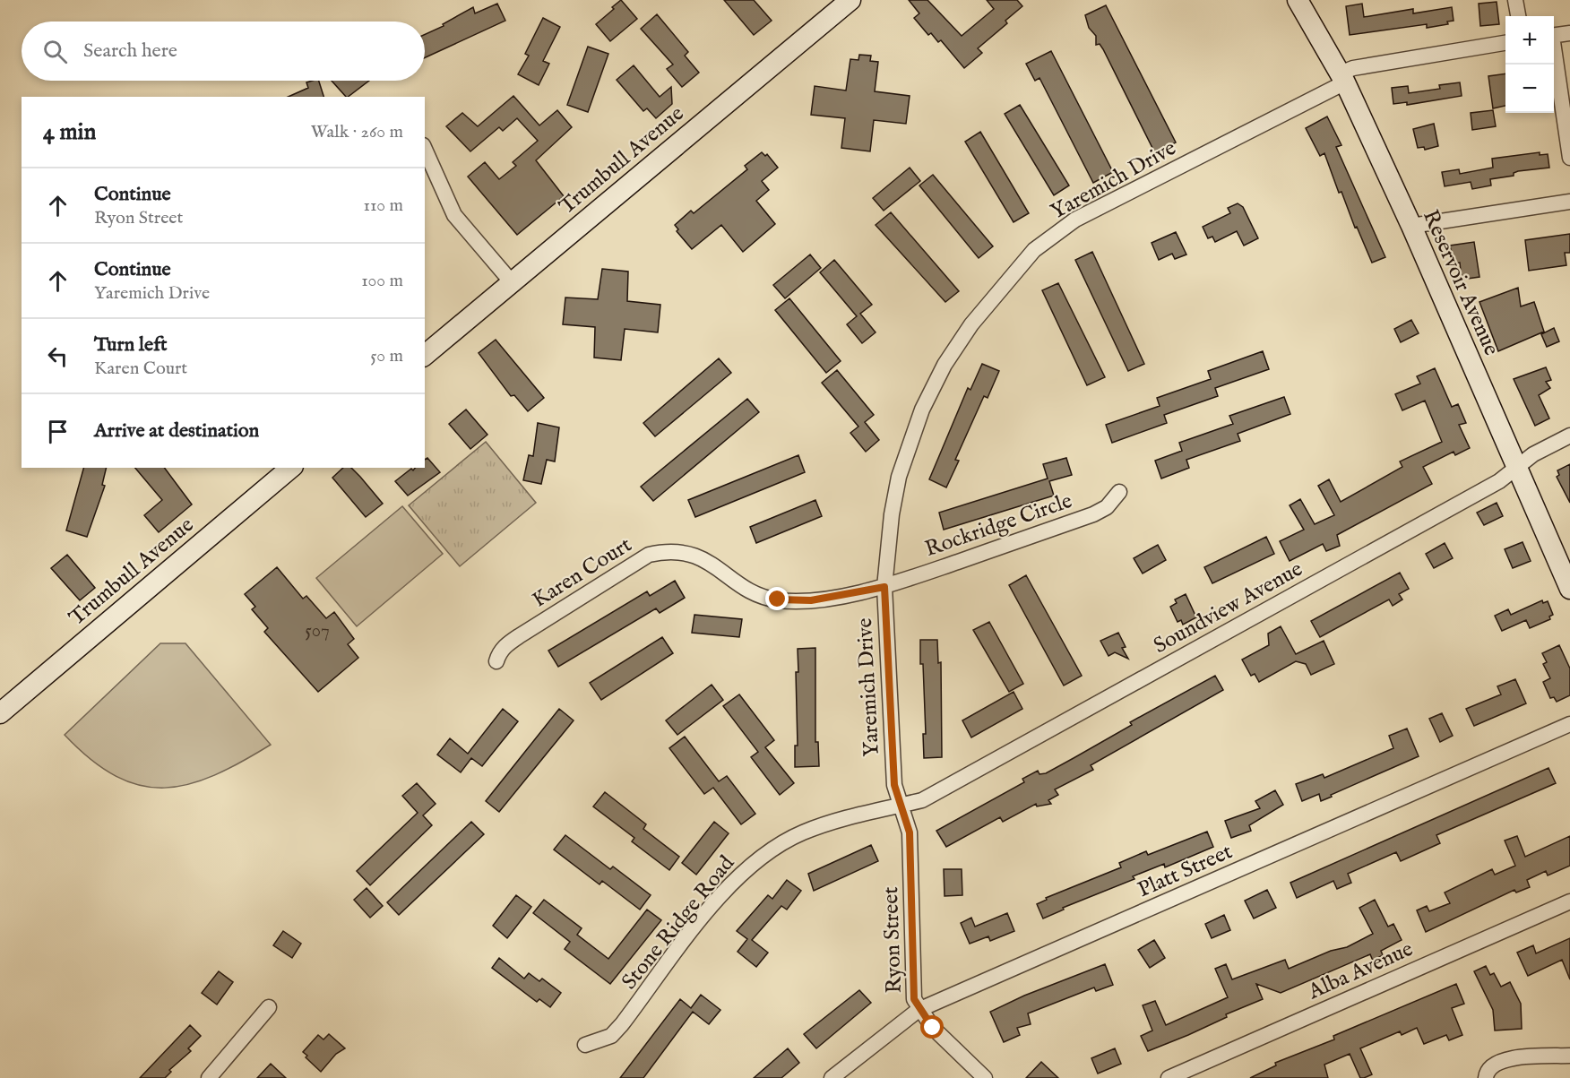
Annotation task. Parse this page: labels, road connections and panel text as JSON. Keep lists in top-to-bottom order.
{
  "streets": {
    "street": [
      "Trumbull Avenue",
      "Yaremich Drive",
      "Reservoir Avenue",
      "Rockridge Circle",
      "Karen Court",
      "Soundview Avenue",
      "Platt Street",
      "Stone Ridge Road",
      "Ryon Street",
      "Alba Avenue"
    ]
  },
  "crossings": [
    ["Yaremich Drive", "Reservoir Avenue"],
    ["Yaremich Drive", "Rockridge Circle"],
    ["Yaremich Drive", "Karen Court"],
    ["Yaremich Drive", "Soundview Avenue"],
    ["Yaremich Drive", "Stone Ridge Road"],
    ["Yaremich Drive", "Ryon Street"],
    ["Reservoir Avenue", "Soundview Avenue"],
    ["Rockridge Circle", "Karen Court"],
    ["Soundview Avenue", "Stone Ridge Road"],
    ["Soundview Avenue", "Ryon Street"],
    ["Platt Street", "Ryon Street"],
    ["Stone Ridge Road", "Ryon Street"]
  ],
  "house_numbers": ["507"],
  "page": {
    "map_buttons": ["+", "−"],
    "search": "Search here",
    "heading": ["4 min", "Walk · 260 m"],
    "list": [
      ["Continue", "Ryon Street", "110 m"],
      ["Continue", "Yaremich Drive", "100 m"],
      ["Turn left", "Karen Court", "50 m"],
      "Arrive at destination"
    ]
  }
}
